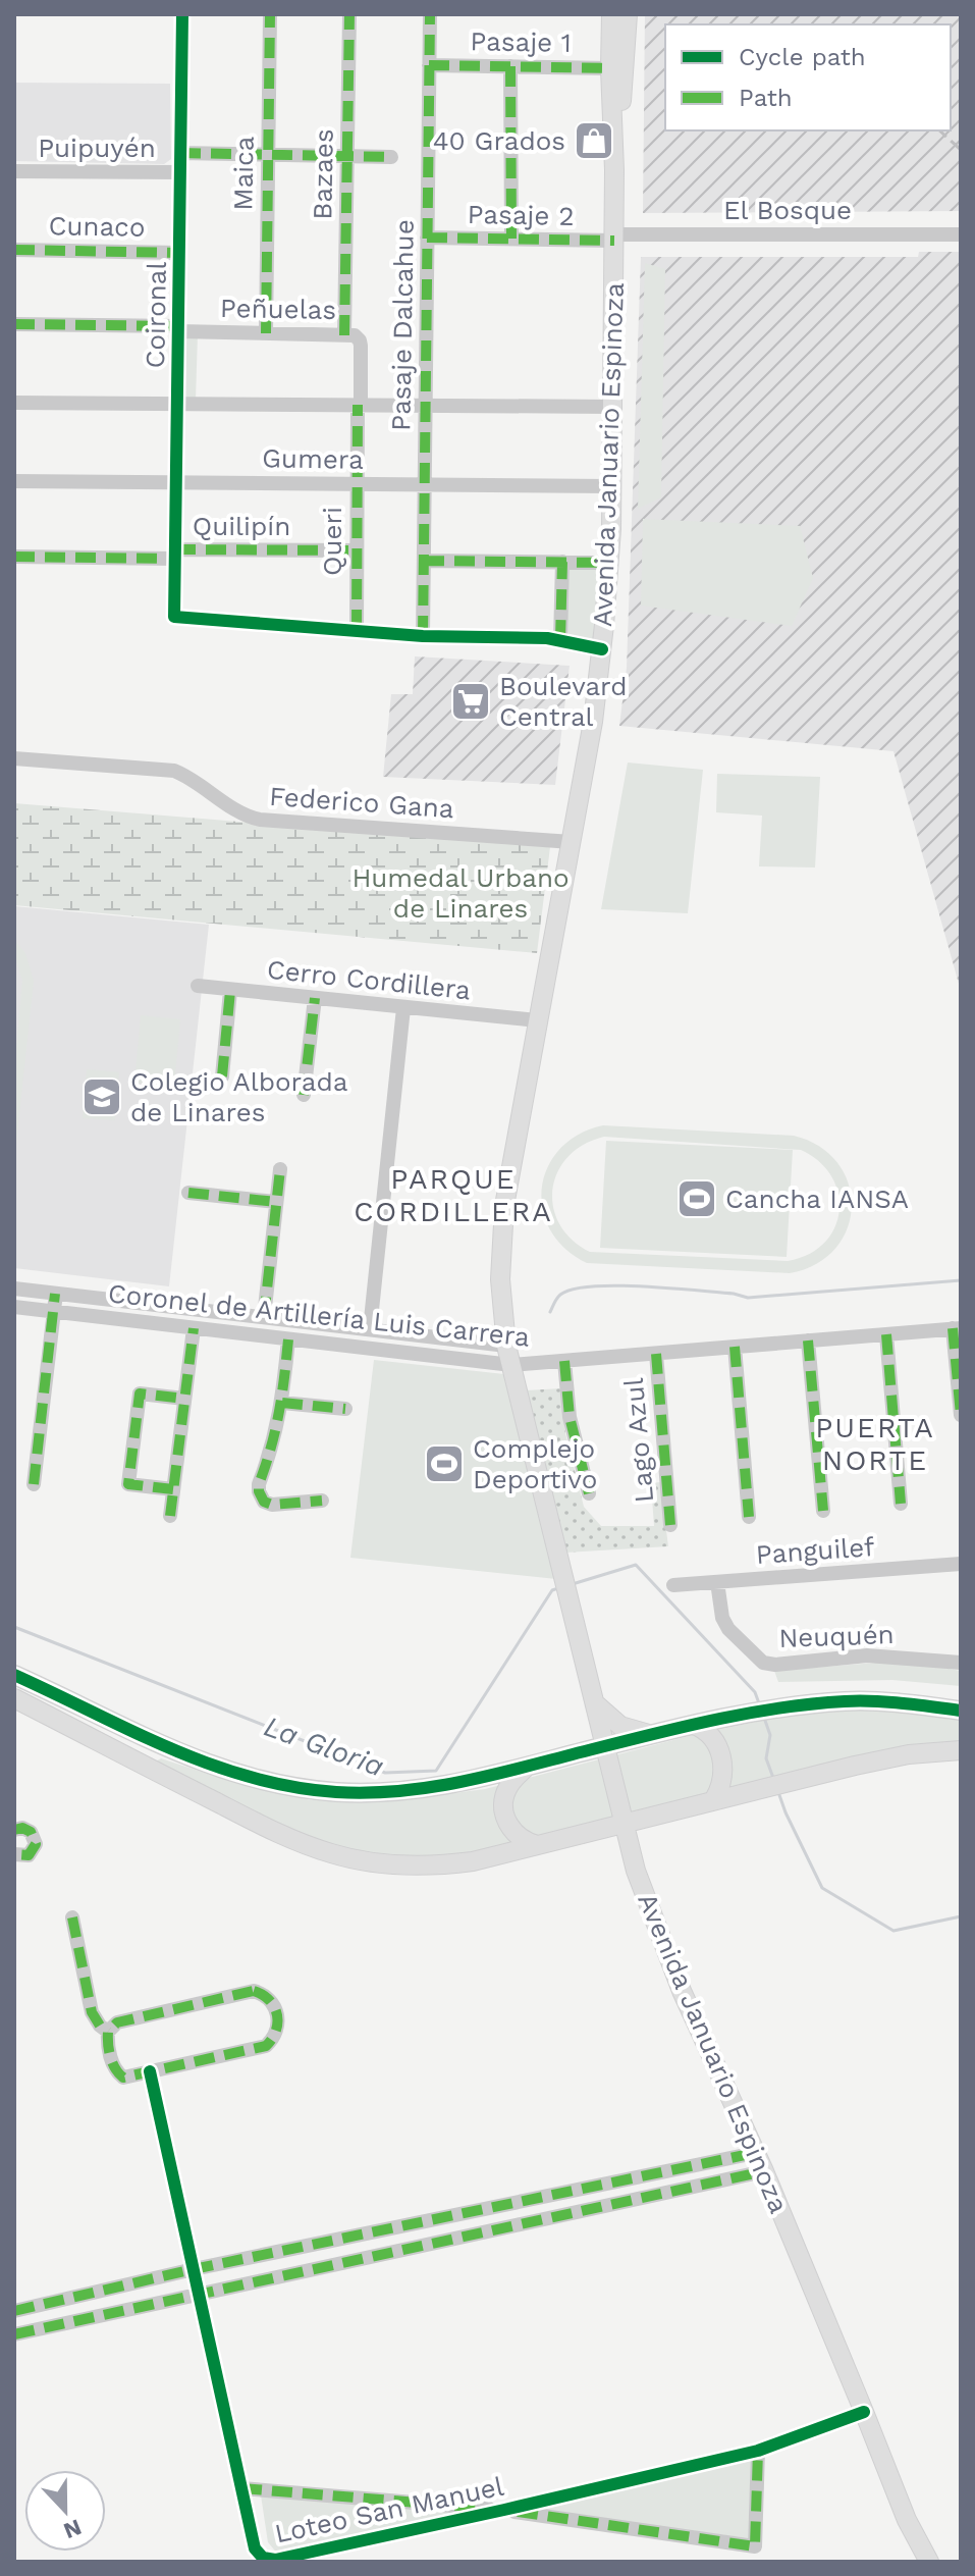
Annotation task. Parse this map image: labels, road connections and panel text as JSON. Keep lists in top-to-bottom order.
{
  "streets": {
    "main road": ["Avenida Januario Espinoza"],
    "street": [
      "Pasaje 1",
      "Puipuyén",
      "Maica",
      "Bazaes",
      "El Bosque",
      "Pasaje 2",
      "Cunaco",
      "Peñuelas",
      "Coironal",
      "Pasaje Dalcahue",
      "Gumera",
      "Quilipín",
      "Queri",
      "Federico Gana",
      "Cerro Cordillera",
      "Coronel de Artillería Luis Carrera",
      "Lago Azul",
      "Panguilef",
      "Neuquén",
      "Loteo San Manuel"
    ]
  },
  "crossings": [
    ["Pasaje 1", "Pasaje Dalcahue"],
    ["Pasaje 1", "Avenida Januario Espinoza"],
    ["Puipuyén", "Coironal"],
    ["Maica", "Peñuelas"],
    ["Bazaes", "Peñuelas"],
    ["El Bosque", "Pasaje 2"],
    ["El Bosque", "Avenida Januario Espinoza"],
    ["Pasaje 2", "Pasaje Dalcahue"],
    ["Pasaje 2", "Avenida Januario Espinoza"],
    ["Cunaco", "Coironal"],
    ["Peñuelas", "Coironal"],
    ["Peñuelas", "Queri"],
    ["Coironal", "Gumera"],
    ["Coironal", "Quilipín"],
    ["Coironal", "Queri"],
    ["Pasaje Dalcahue", "Gumera"],
    ["Avenida Januario Espinoza", "Gumera"],
    ["Avenida Januario Espinoza", "Federico Gana"],
    ["Avenida Januario Espinoza", "Cerro Cordillera"],
    ["Avenida Januario Espinoza", "Coronel de Artillería Luis Carrera"],
    ["Avenida Januario Espinoza", "Loteo San Manuel"],
    ["Gumera", "Queri"],
    ["Quilipín", "Queri"],
    ["Coronel de Artillería Luis Carrera", "Lago Azul"],
    ["Panguilef", "Neuquén"]
  ],
  "districts": ["PARQUE CORDILLERA", "PUERTA NORTE"],
  "water": ["La Gloria"],
  "parks": ["Humedal Urbano de Linares"],
  "places": {
    "shop": ["40 Grados"],
    "supermarket": ["Boulevard Central"],
    "school or university": ["Colegio Alborada de Linares"],
    "sports": ["Cancha IANSA", "Complejo Deportivo"]
  },
  "legend": ["Cycle path", "Path"],
  "north": "bottom"
}
